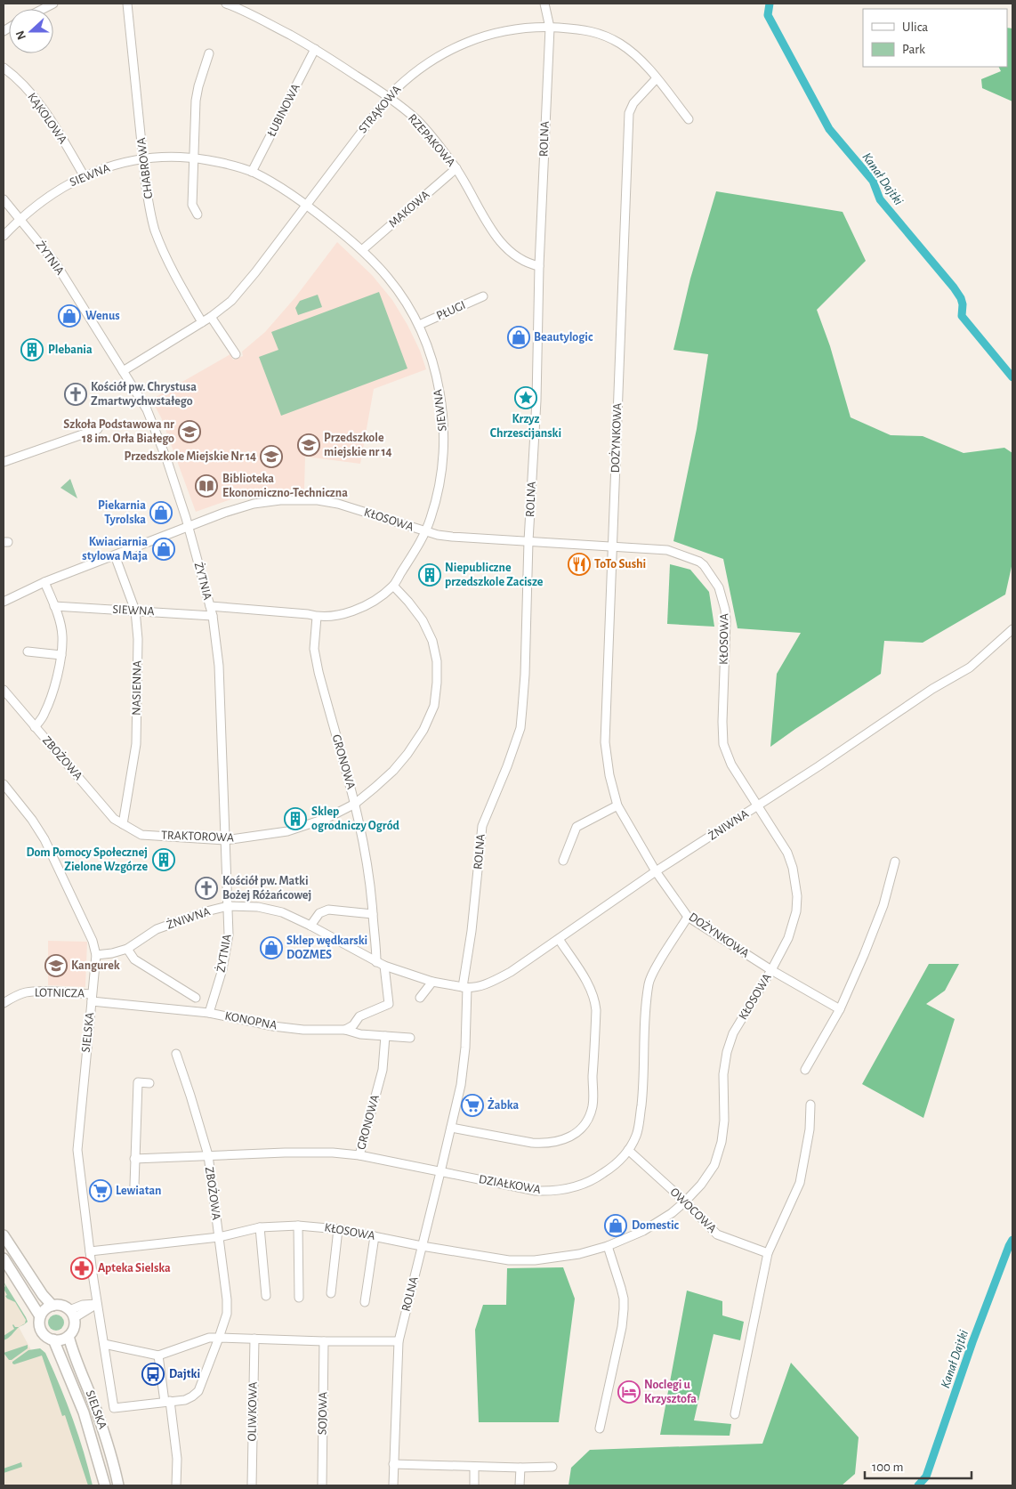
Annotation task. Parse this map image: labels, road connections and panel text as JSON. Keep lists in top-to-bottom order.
{
  "streets": {
    "main road": ["SIELSKA"],
    "street": [
      "STRĄKOWA",
      "ŁUBINOWA",
      "KĄKOLOWA",
      "ROLNA",
      "RZEPAKOWA",
      "CHABROWA",
      "SIEWNA",
      "MAKOWA",
      "ŻYTNIA",
      "PŁUGI",
      "DOŻYNKOWA",
      "KŁOSOWA",
      "NASIENNA",
      "ZBOŻOWA",
      "GRONOWA",
      "ŻNIWNA",
      "TRAKTOROWA",
      "LOTNICZA",
      "KONOPNA",
      "DZIAŁKOWA",
      "OWOCOWA",
      "OLIWKOWA",
      "SOJOWA"
    ]
  },
  "crossings": [
    ["STRĄKOWA", "ROLNA"],
    ["STRĄKOWA", "RZEPAKOWA"],
    ["STRĄKOWA", "CHABROWA"],
    ["STRĄKOWA", "SIEWNA"],
    ["STRĄKOWA", "ŻYTNIA"],
    ["STRĄKOWA", "DOŻYNKOWA"],
    ["ŁUBINOWA", "RZEPAKOWA"],
    ["ŁUBINOWA", "SIEWNA"],
    ["KĄKOLOWA", "SIEWNA"],
    ["ROLNA", "RZEPAKOWA"],
    ["ROLNA", "KŁOSOWA"],
    ["ROLNA", "ŻNIWNA"],
    ["ROLNA", "DZIAŁKOWA"],
    ["RZEPAKOWA", "MAKOWA"],
    ["CHABROWA", "SIEWNA"],
    ["SIEWNA", "MAKOWA"],
    ["SIEWNA", "ŻYTNIA"],
    ["SIEWNA", "PŁUGI"],
    ["SIEWNA", "KŁOSOWA"],
    ["SIEWNA", "NASIENNA"],
    ["SIEWNA", "GRONOWA"],
    ["SIEWNA", "TRAKTOROWA"],
    ["ŻYTNIA", "KŁOSOWA"],
    ["ŻYTNIA", "ŻNIWNA"],
    ["ŻYTNIA", "TRAKTOROWA"],
    ["ŻYTNIA", "KONOPNA"],
    ["DOŻYNKOWA", "KŁOSOWA"],
    ["DOŻYNKOWA", "ŻNIWNA"],
    ["DOŻYNKOWA", "DZIAŁKOWA"],
    ["KŁOSOWA", "NASIENNA"],
    ["KŁOSOWA", "ZBOŻOWA"],
    ["KŁOSOWA", "ŻNIWNA"],
    ["KŁOSOWA", "SIELSKA"],
    ["KŁOSOWA", "OWOCOWA"],
    ["NASIENNA", "ZBOŻOWA"],
    ["NASIENNA", "TRAKTOROWA"],
    ["ZBOŻOWA", "TRAKTOROWA"],
    ["ZBOŻOWA", "SIELSKA"],
    ["ZBOŻOWA", "DZIAŁKOWA"],
    ["GRONOWA", "ŻNIWNA"],
    ["GRONOWA", "TRAKTOROWA"],
    ["GRONOWA", "KONOPNA"],
    ["GRONOWA", "DZIAŁKOWA"],
    ["ŻNIWNA", "SIELSKA"],
    ["LOTNICZA", "KONOPNA"],
    ["LOTNICZA", "SIELSKA"],
    ["KONOPNA", "SIELSKA"],
    ["DZIAŁKOWA", "OWOCOWA"]
  ],
  "water": ["Kanał Dajtki"],
  "places": {
    "shop": [
      "Wenus",
      "Beautylogic",
      "Piekarnia Tyrolska",
      "Kwiaciarnia stylowa Maja",
      "Sklep wędkarski DOZMES",
      "Domestic"
    ],
    "building": [
      "Plebania",
      "Niepubliczne przedszkole Zacisze",
      "Sklep ogrodniczy Ogród",
      "Dom Pomocy Społecznej Zielone Wzgórze"
    ],
    "church": ["Kościół pw. Chrystusa Zmartwychwstałego", "Kościół pw. Matki Bożej Różańcowej"],
    "place": ["Krzyz Chrzescijanski"],
    "school or university": [
      "Szkoła Podstawowa nr 18 im. Orła Białego",
      "Przedszkole miejskie nr 14",
      "Przedszkole Miejskie Nr 14",
      "Kangurek"
    ],
    "library": ["Biblioteka Ekonomiczno-Techniczna"],
    "restaurant": ["ToTo Sushi"],
    "supermarket": ["Żabka", "Lewiatan"],
    "pharmacy": ["Apteka Sielska"],
    "bus stop": ["Dajtki"],
    "hotel": ["Noclegi u Krzysztofa"]
  },
  "legend": ["Ulica", "Park"],
  "scale_bar": "100 m",
  "north": "left"
}
